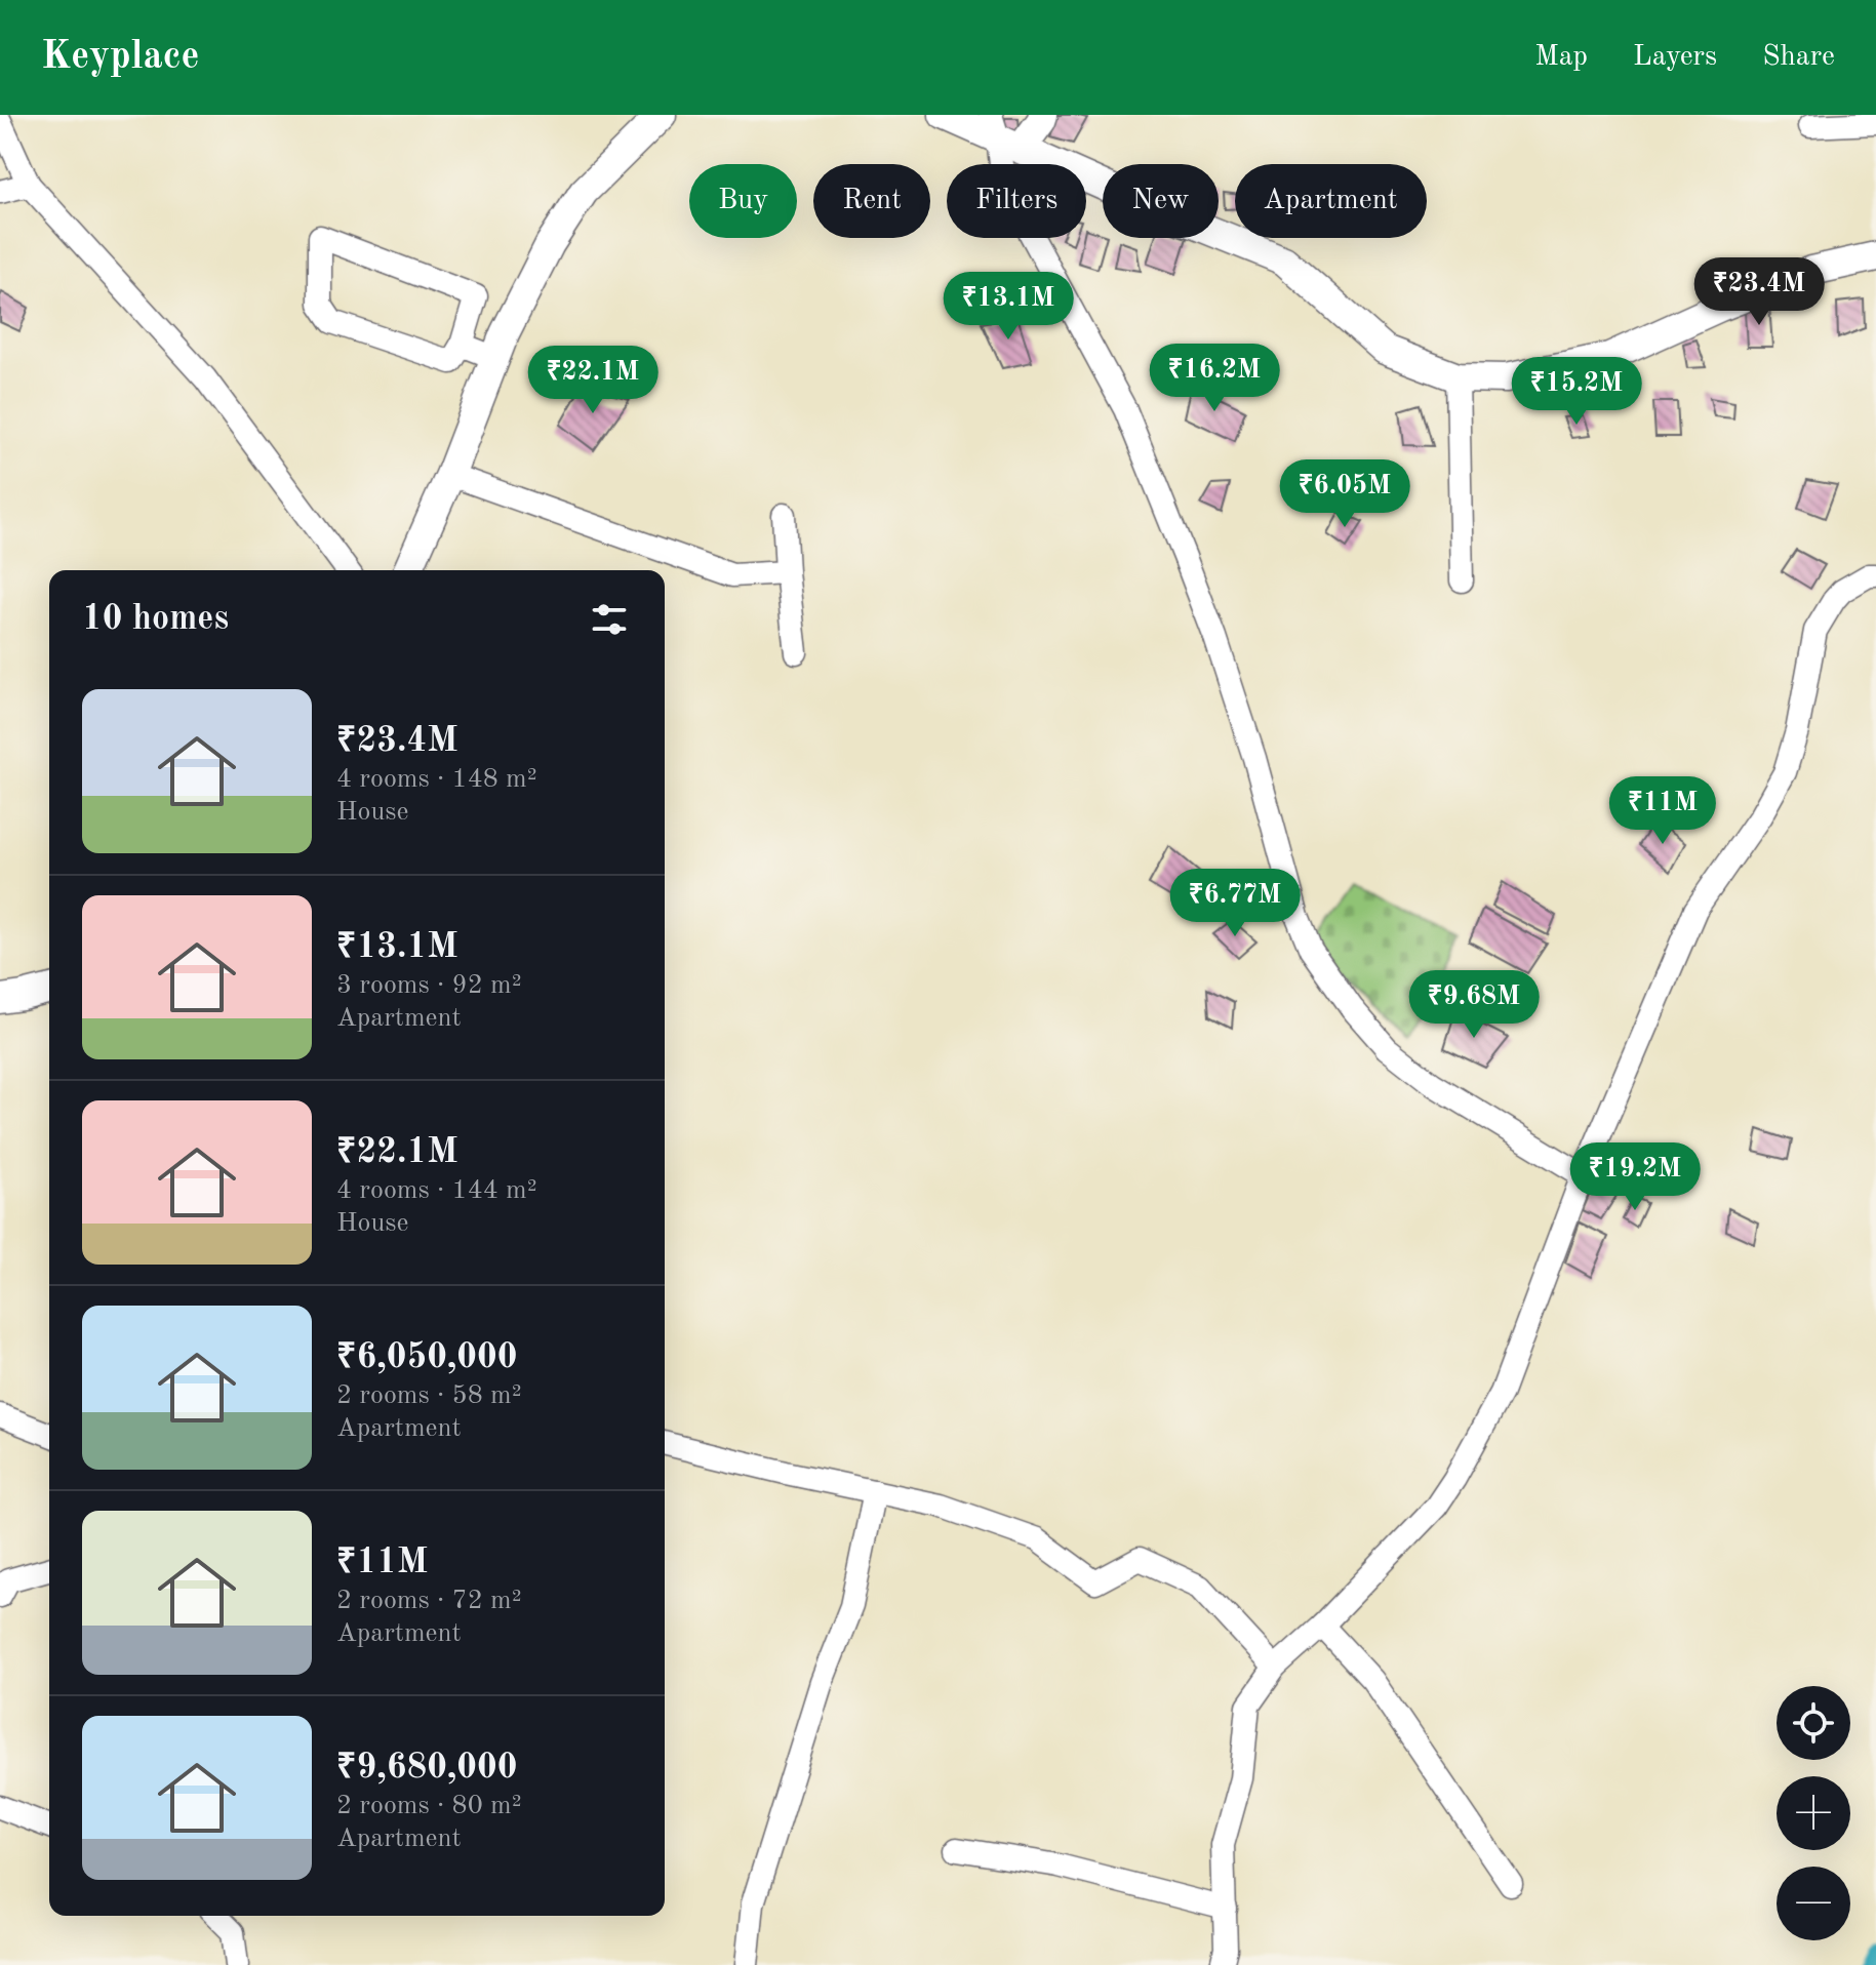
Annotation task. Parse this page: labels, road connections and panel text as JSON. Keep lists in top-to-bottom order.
{
  "page": {
    "header": "Keyplace",
    "nav": ["Map", "Layers", "Share"],
    "chip": [
      "Buy",
      "Rent",
      "Filters",
      "New",
      "Apartment"
    ],
    "price": [
      "₹23.4M",
      "₹13.1M",
      "₹16.2M",
      "₹22.1M",
      "₹15.2M",
      "₹6.05M",
      "₹11M",
      "₹6.77M",
      "₹9.68M",
      "₹19.2M"
    ],
    "heading": "10 homes",
    "list": [
      {
        "name": "₹23.4M",
        "note": "4 rooms · 148 m² · House"
      },
      {
        "name": "₹13.1M",
        "note": "3 rooms · 92 m² · Apartment"
      },
      {
        "name": "₹22.1M",
        "note": "4 rooms · 144 m² · House"
      },
      {
        "name": "₹6,050,000",
        "note": "2 rooms · 58 m² · Apartment"
      },
      {
        "name": "₹11M",
        "note": "2 rooms · 72 m² · Apartment"
      },
      {
        "name": "₹9,680,000",
        "note": "2 rooms · 80 m² · Apartment"
      }
    ],
    "map_buttons": ["+", "−"]
  }
}
